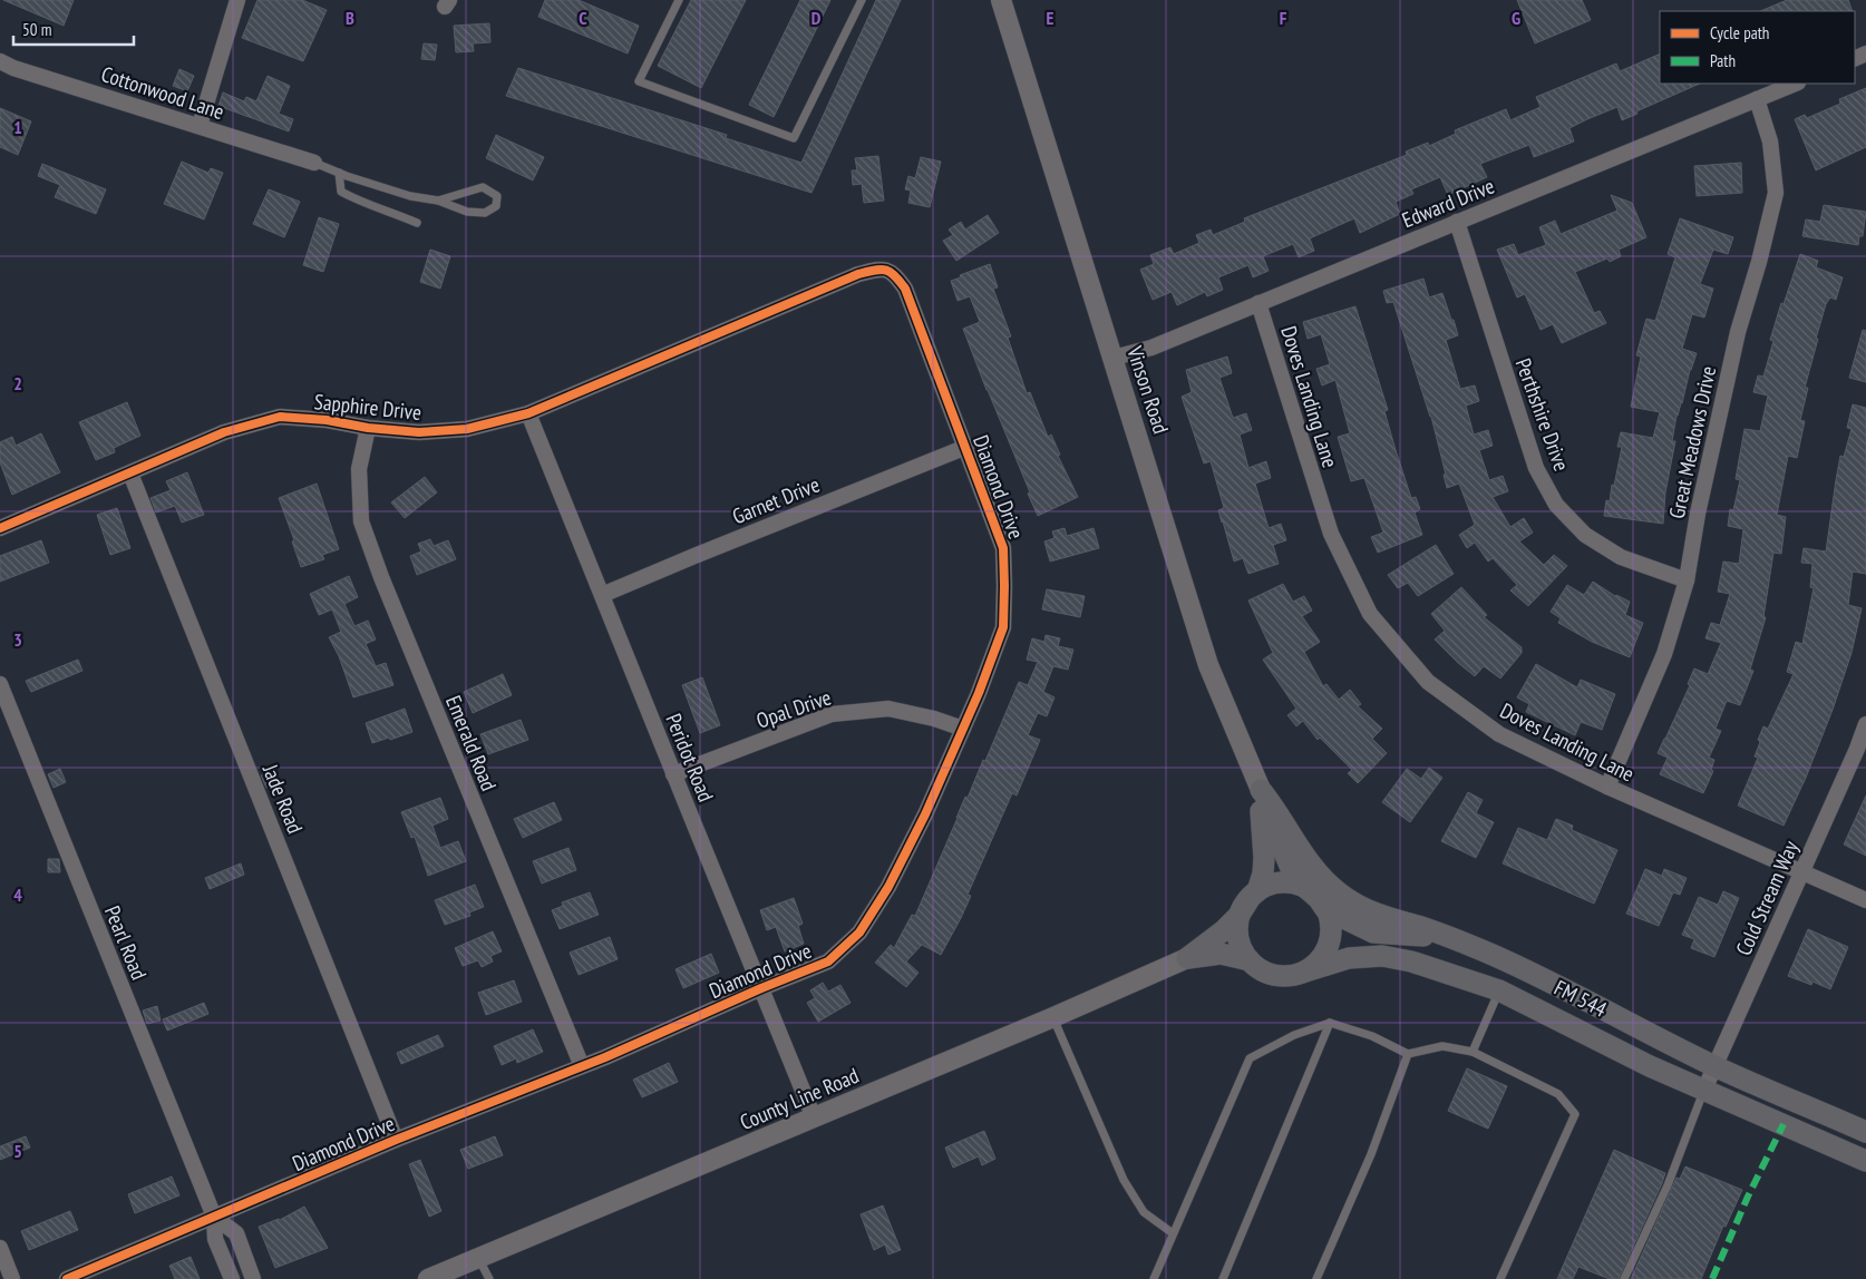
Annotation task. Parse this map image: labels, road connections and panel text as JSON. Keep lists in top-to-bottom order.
{
  "streets": {
    "main road": ["FM 544"],
    "street": [
      "Cottonwood Lane",
      "Edward Drive",
      "Vinson Road",
      "Doves Landing Lane",
      "Sapphire Drive",
      "Perthshire Drive",
      "Great Meadows Drive",
      "Diamond Drive",
      "Garnet Drive",
      "Opal Drive",
      "Emerald Road",
      "Peridot Road",
      "Jade Road",
      "Cold Stream Way",
      "Pearl Road",
      "County Line Road"
    ]
  },
  "crossings": [
    ["Edward Drive", "Vinson Road"],
    ["Edward Drive", "Doves Landing Lane"],
    ["Edward Drive", "Perthshire Drive"],
    ["Edward Drive", "Great Meadows Drive"],
    ["Vinson Road", "FM 544"],
    ["Doves Landing Lane", "Great Meadows Drive"],
    ["Doves Landing Lane", "Cold Stream Way"],
    ["Sapphire Drive", "Diamond Drive"],
    ["Sapphire Drive", "Emerald Road"],
    ["Sapphire Drive", "Peridot Road"],
    ["Sapphire Drive", "Jade Road"],
    ["Perthshire Drive", "Great Meadows Drive"],
    ["Diamond Drive", "Garnet Drive"],
    ["Diamond Drive", "Opal Drive"],
    ["Diamond Drive", "Emerald Road"],
    ["Diamond Drive", "Peridot Road"],
    ["Diamond Drive", "Jade Road"],
    ["Diamond Drive", "Pearl Road"],
    ["Garnet Drive", "Peridot Road"],
    ["Opal Drive", "Peridot Road"],
    ["Peridot Road", "County Line Road"],
    ["Cold Stream Way", "FM 544"]
  ],
  "legend": ["Cycle path", "Path"],
  "scale_bar": "50 m",
  "grid": {
    "columns": [
      "B",
      "C",
      "D",
      "E",
      "F",
      "G"
    ],
    "rows": [
      "1",
      "2",
      "3",
      "4",
      "5"
    ]
  }
}
